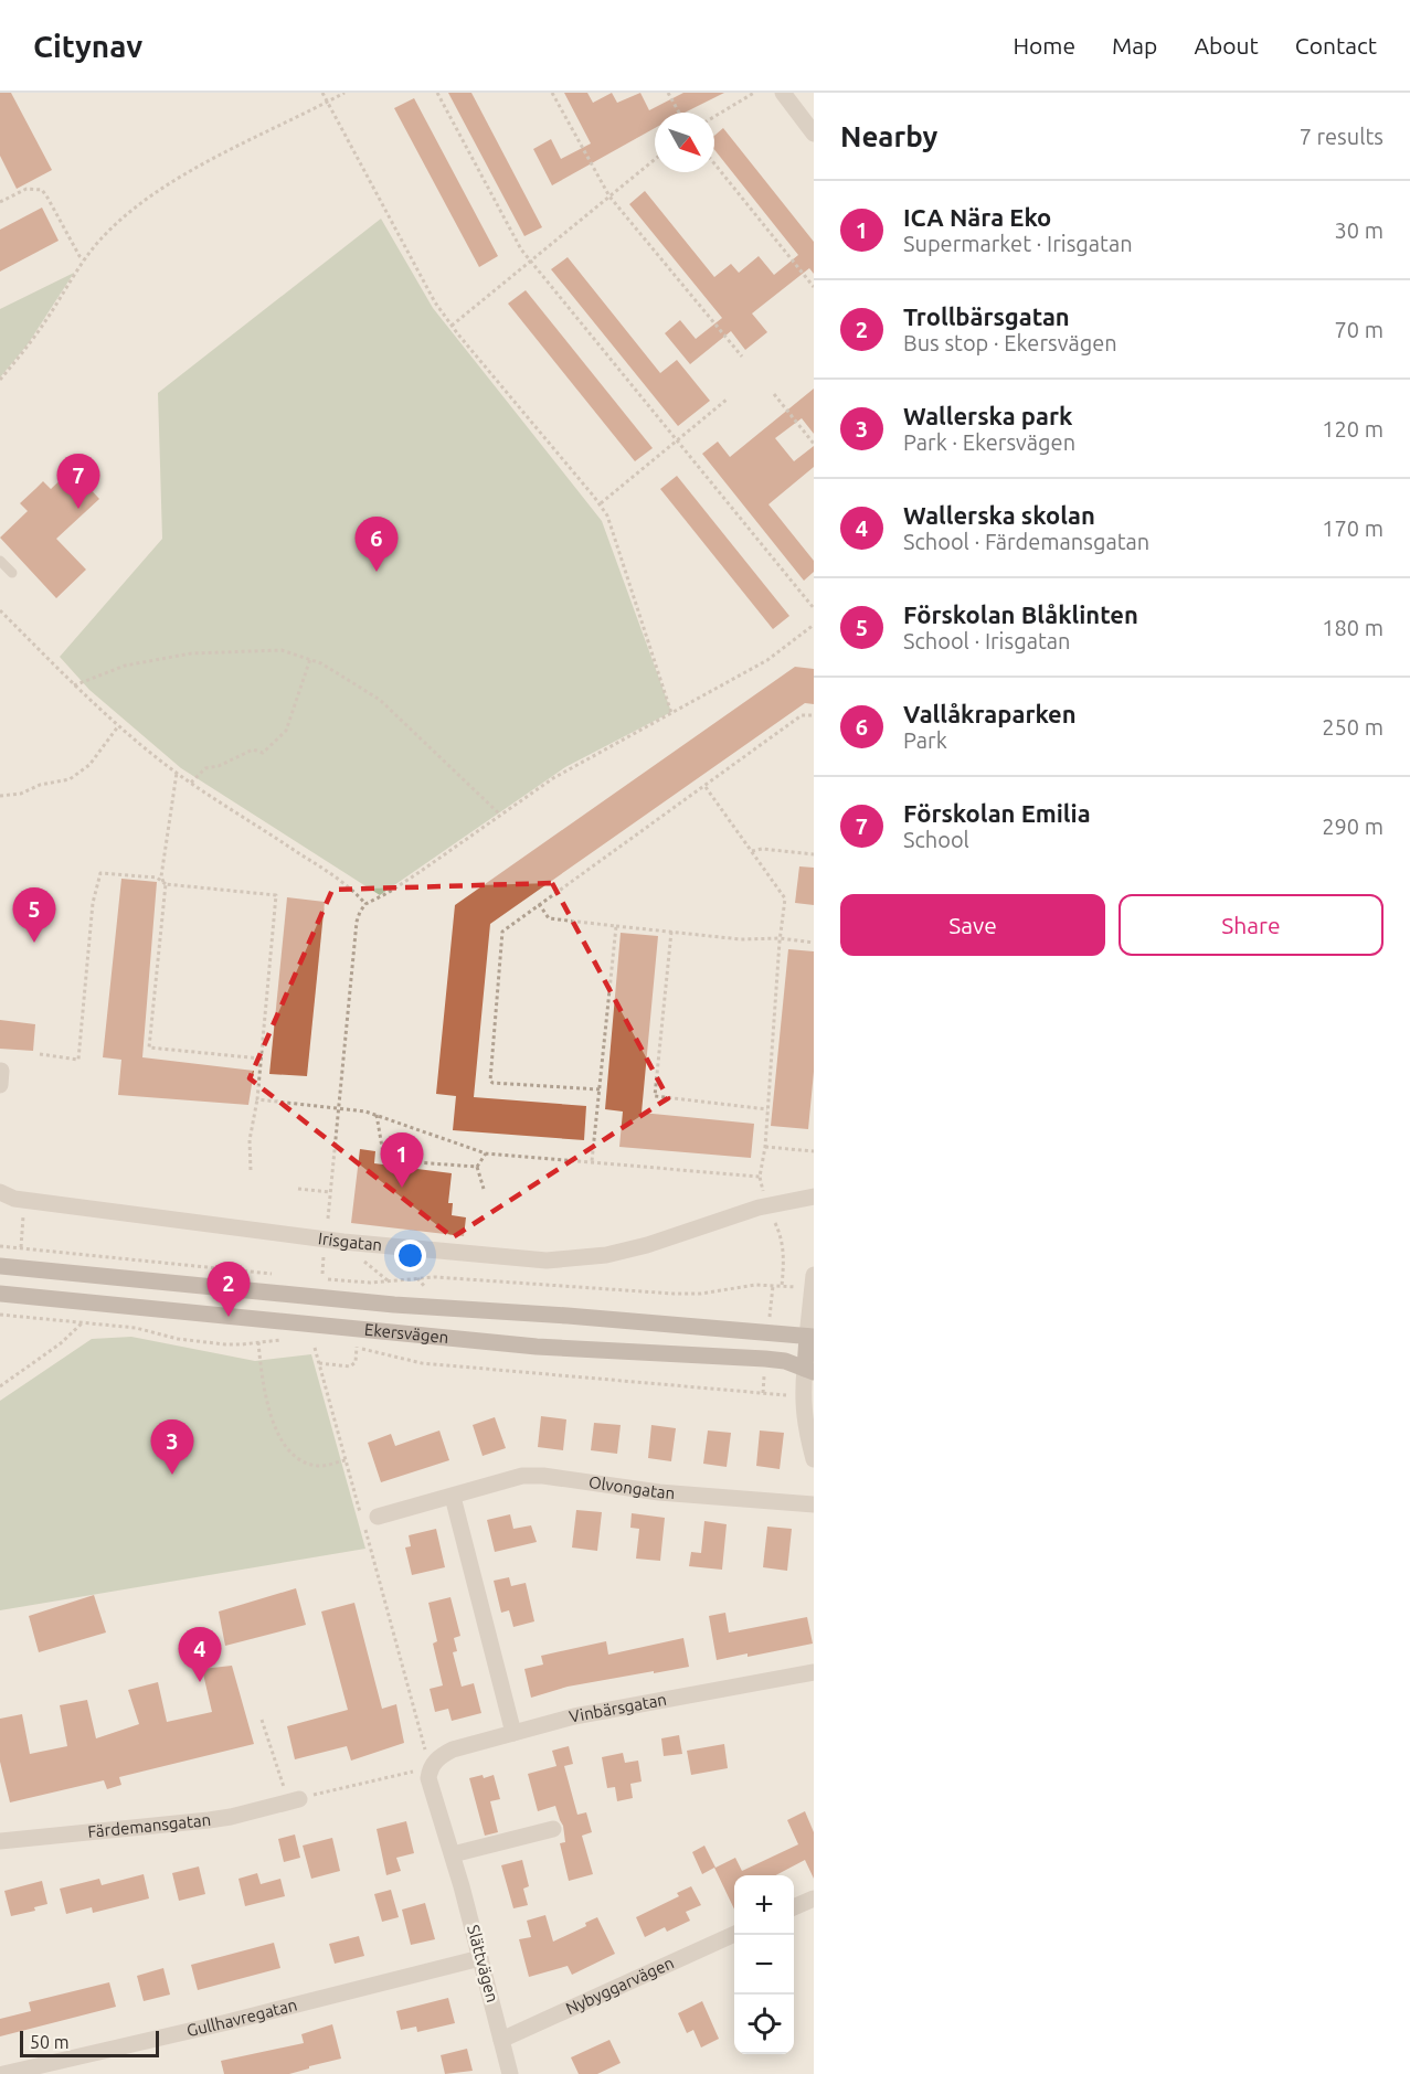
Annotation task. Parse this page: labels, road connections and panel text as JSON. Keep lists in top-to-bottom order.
{
  "streets": {
    "main road": ["Ekersvägen"],
    "street": [
      "Irisgatan",
      "Olvongatan",
      "Vinbärsgatan",
      "Färdemansgatan",
      "Slättvägen",
      "Nybyggarvägen",
      "Gullhavregatan"
    ]
  },
  "crossings": [
    ["Vinbärsgatan", "Slättvägen"],
    ["Slättvägen", "Nybyggarvägen"],
    ["Slättvägen", "Gullhavregatan"]
  ],
  "scale_bar": "50 m",
  "north": "bottom right",
  "page": {
    "header": "Citynav",
    "nav": [
      "Home",
      "Map",
      "About",
      "Contact"
    ],
    "heading": ["Nearby", "7 results"],
    "list": [
      {
        "mark": "1",
        "name": "ICA Nära Eko",
        "note": "Supermarket · Irisgatan",
        "value": "30 m"
      },
      {
        "mark": "2",
        "name": "Trollbärsgatan",
        "note": "Bus stop · Ekersvägen",
        "value": "70 m"
      },
      {
        "mark": "3",
        "name": "Wallerska park",
        "note": "Park · Ekersvägen",
        "value": "120 m"
      },
      {
        "mark": "4",
        "name": "Wallerska skolan",
        "note": "School · Färdemansgatan",
        "value": "170 m"
      },
      {
        "mark": "5",
        "name": "Förskolan Blåklinten",
        "note": "School · Irisgatan",
        "value": "180 m"
      },
      {
        "mark": "6",
        "name": "Vallåkraparken",
        "note": "Park",
        "value": "250 m"
      },
      {
        "mark": "7",
        "name": "Förskolan Emilia",
        "note": "School",
        "value": "290 m"
      }
    ],
    "pins": [
      "7",
      "6",
      "5",
      "1",
      "2",
      "3",
      "4"
    ],
    "buttons": ["Save", "Share"],
    "map_buttons": ["+", "−"],
    "scale": "50 m"
  }
}
